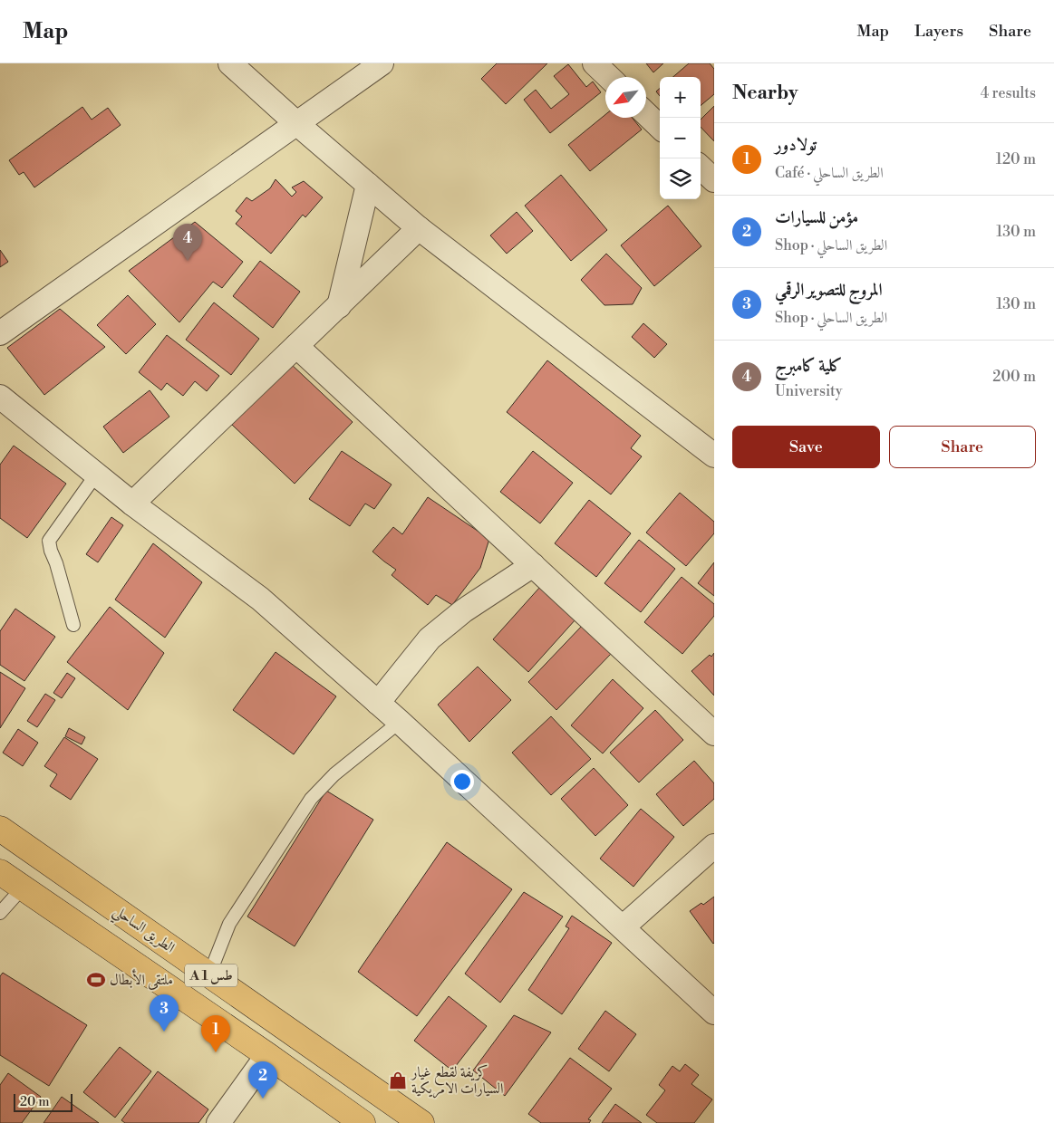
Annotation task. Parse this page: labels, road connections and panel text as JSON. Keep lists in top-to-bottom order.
{
  "streets": {
    "highway": ["الطريق الساحلي", "A 1 طس"]
  },
  "places": {
    "sports": ["ملتقى الأبطال"],
    "shop": ["كريفة لقطع غيار السيارات الامريكية"]
  },
  "scale_bar": "20 m",
  "north": "bottom left",
  "page": {
    "header": "Map",
    "nav": ["Map", "Layers", "Share"],
    "heading": ["Nearby", "4 results"],
    "map_buttons": ["+", "−"],
    "list": [
      {
        "mark": "1",
        "name": "تولادور",
        "note": "Café · الطريق الساحلي",
        "value": "120 m"
      },
      {
        "mark": "2",
        "name": "مؤمن للسيارات",
        "note": "Shop · الطريق الساحلي",
        "value": "130 m"
      },
      {
        "mark": "3",
        "name": "المروج للتصوير الرقمي",
        "note": "Shop · الطريق الساحلي",
        "value": "130 m"
      },
      {
        "mark": "4",
        "name": "كلية كامبرج",
        "note": "University",
        "value": "200 m"
      }
    ],
    "pins": [
      "4",
      "3",
      "1",
      "2"
    ],
    "buttons": ["Save", "Share"],
    "scale": "20 m"
  }
}
